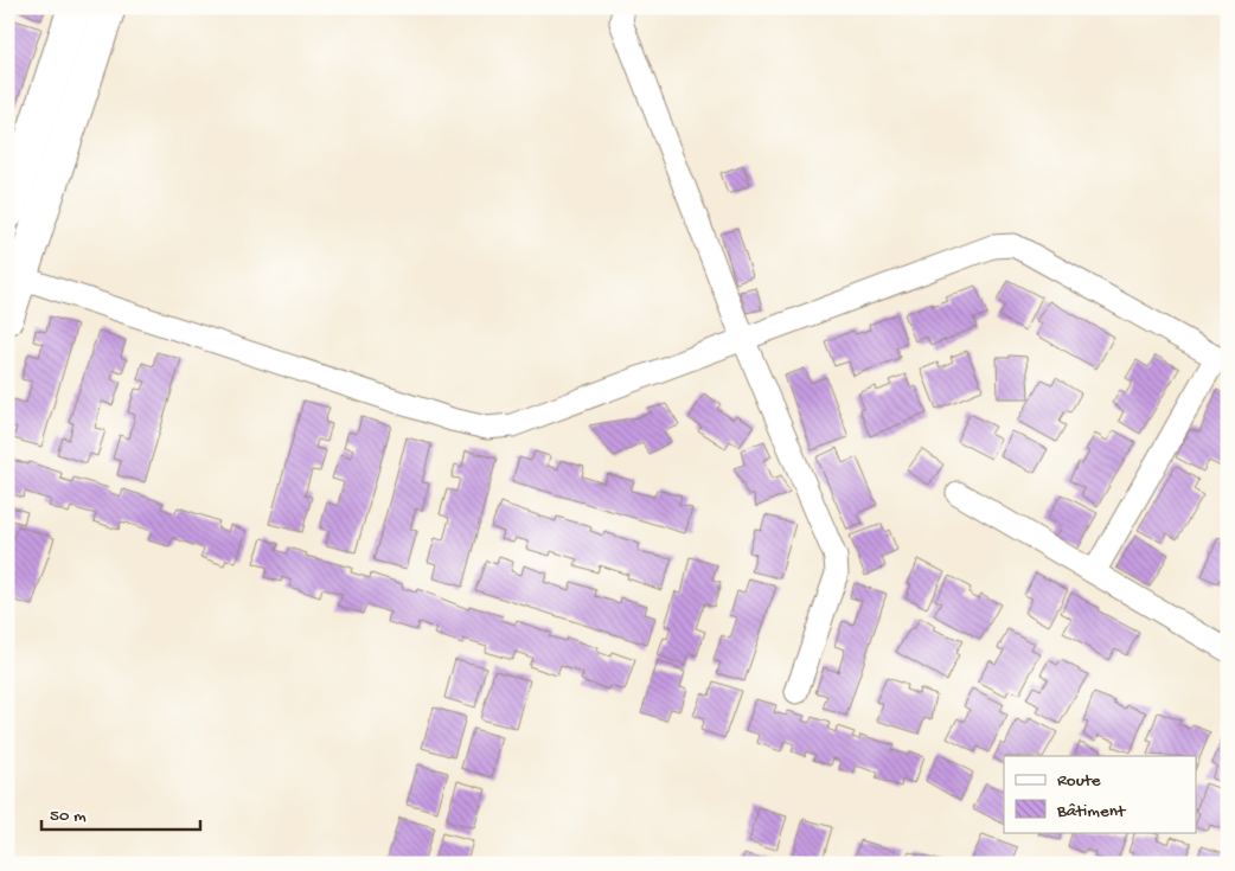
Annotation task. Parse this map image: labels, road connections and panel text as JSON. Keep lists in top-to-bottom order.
{
  "legend": ["Route", "Bâtiment"],
  "scale_bar": "50 m"
}
